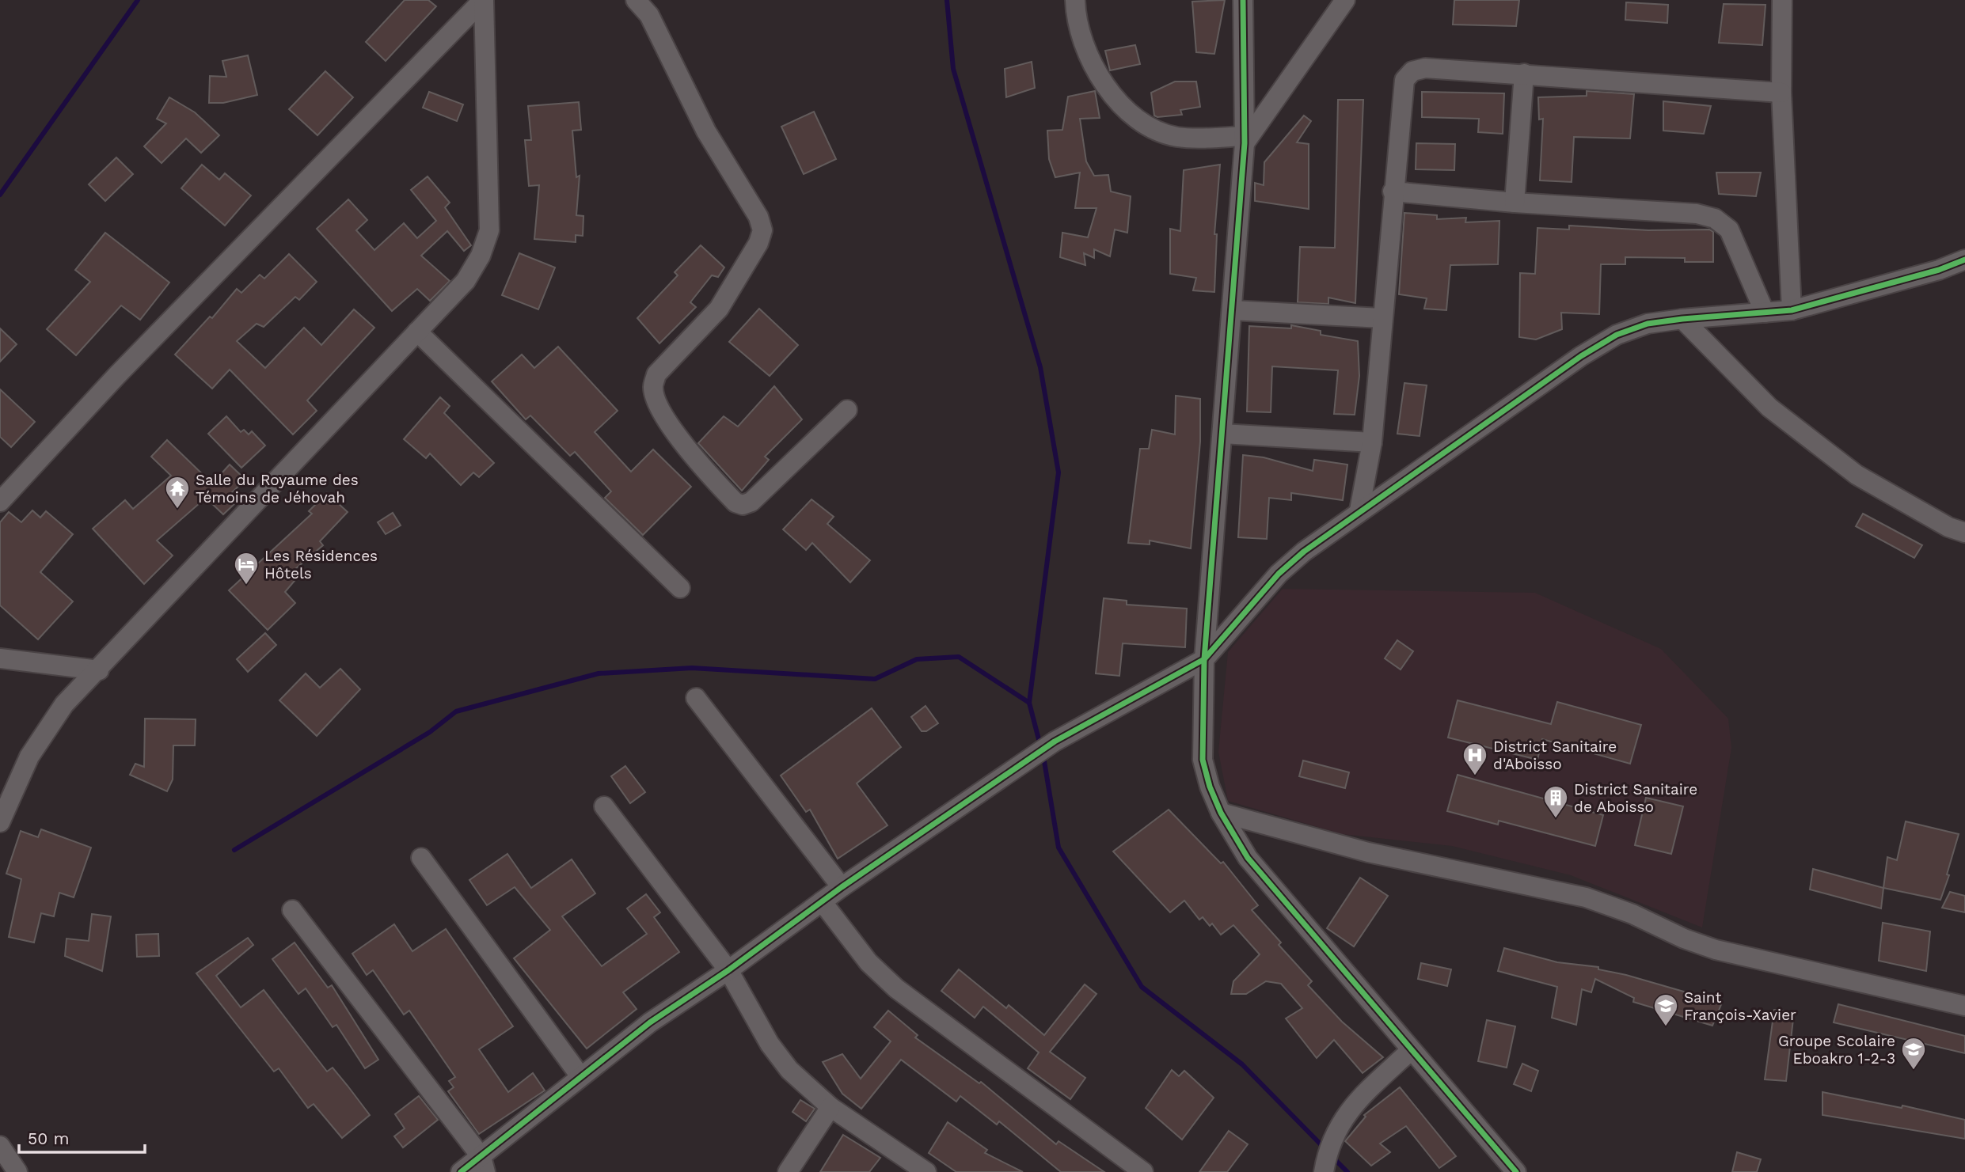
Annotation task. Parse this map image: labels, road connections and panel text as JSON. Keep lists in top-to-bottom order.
{
  "places": {
    "temple": ["Salle du Royaume des Témoins de Jéhovah"],
    "hotel": ["Les Résidences Hôtels"],
    "hospital": ["District Sanitaire d'Aboisso"],
    "building": ["District Sanitaire de Aboisso"],
    "school or university": ["Saint François-Xavier", "Groupe Scolaire Eboakro 1-2-3"]
  },
  "scale_bar": "50 m"
}
